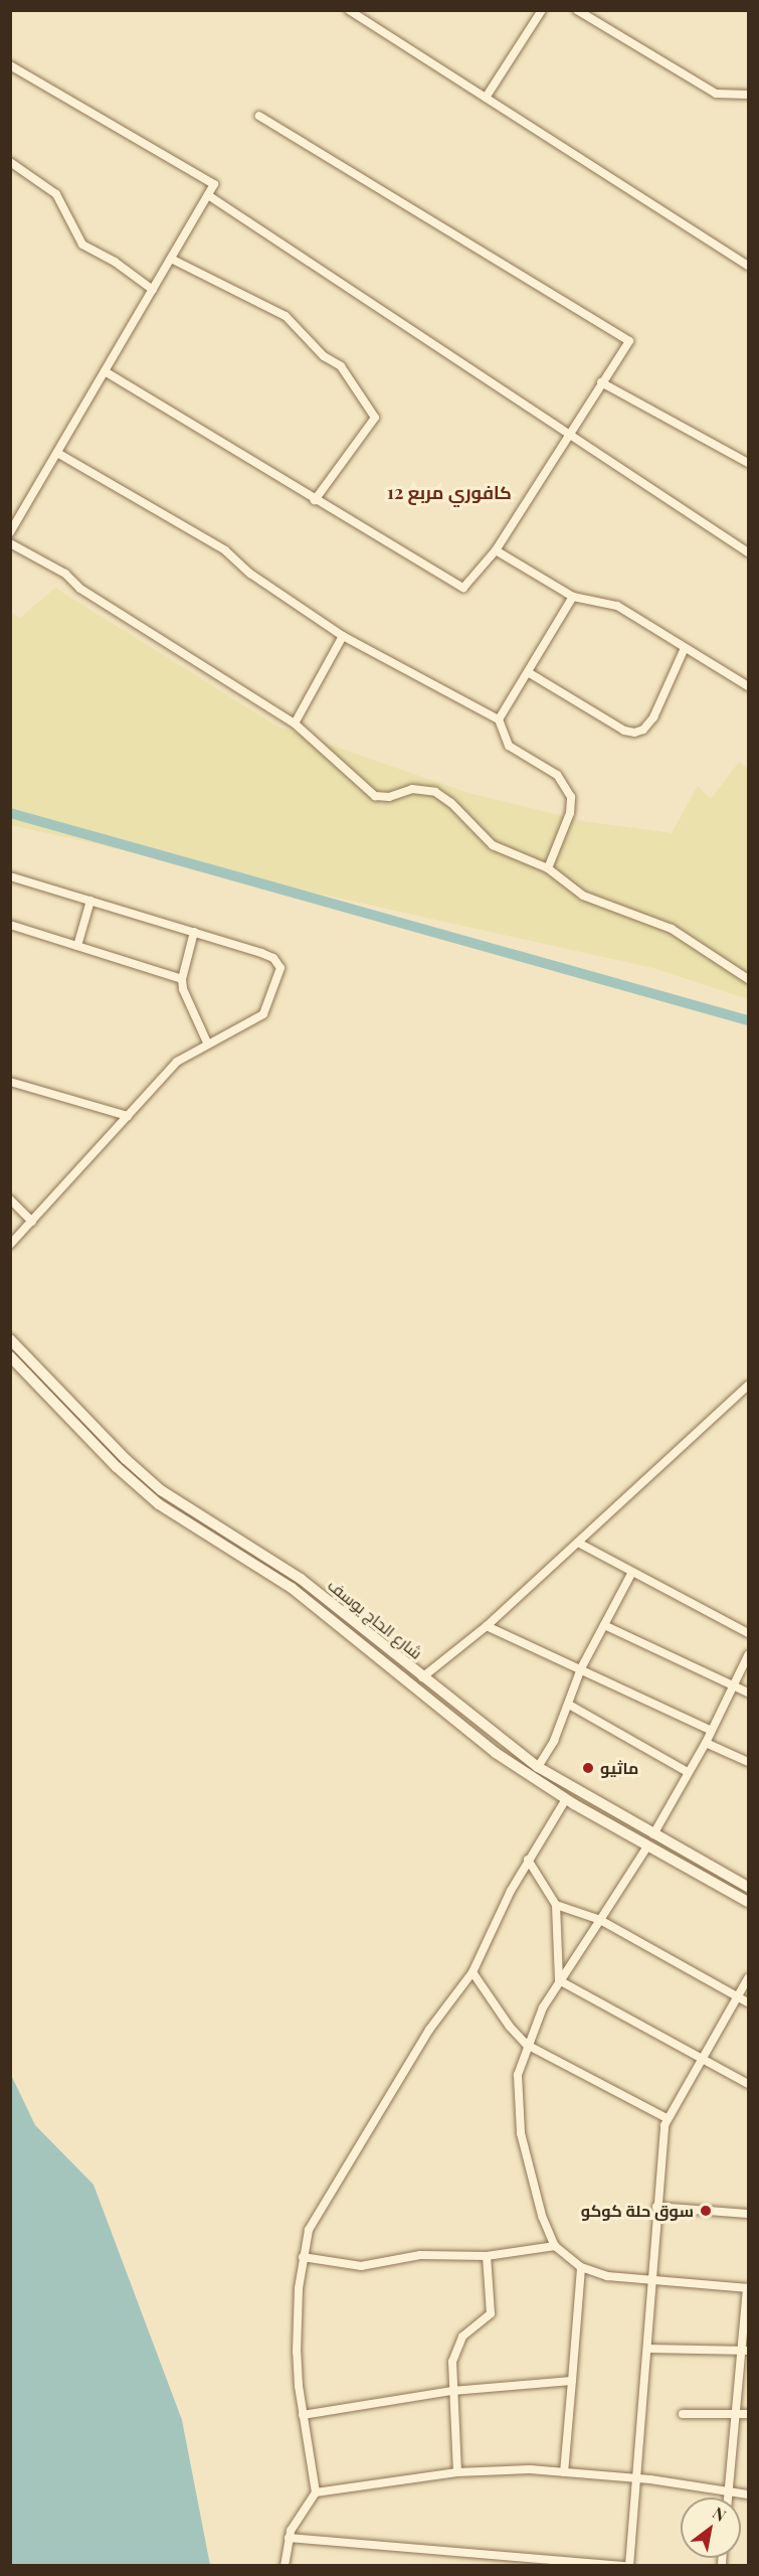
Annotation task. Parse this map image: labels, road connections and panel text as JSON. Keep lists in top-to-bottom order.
{
  "streets": {
    "main road": ["شارع الحاج يوسف"]
  },
  "districts": ["كافوري مربع 12"],
  "places": ["ماثيو", "سوق حلة كوكو"],
  "north": "top right"
}
